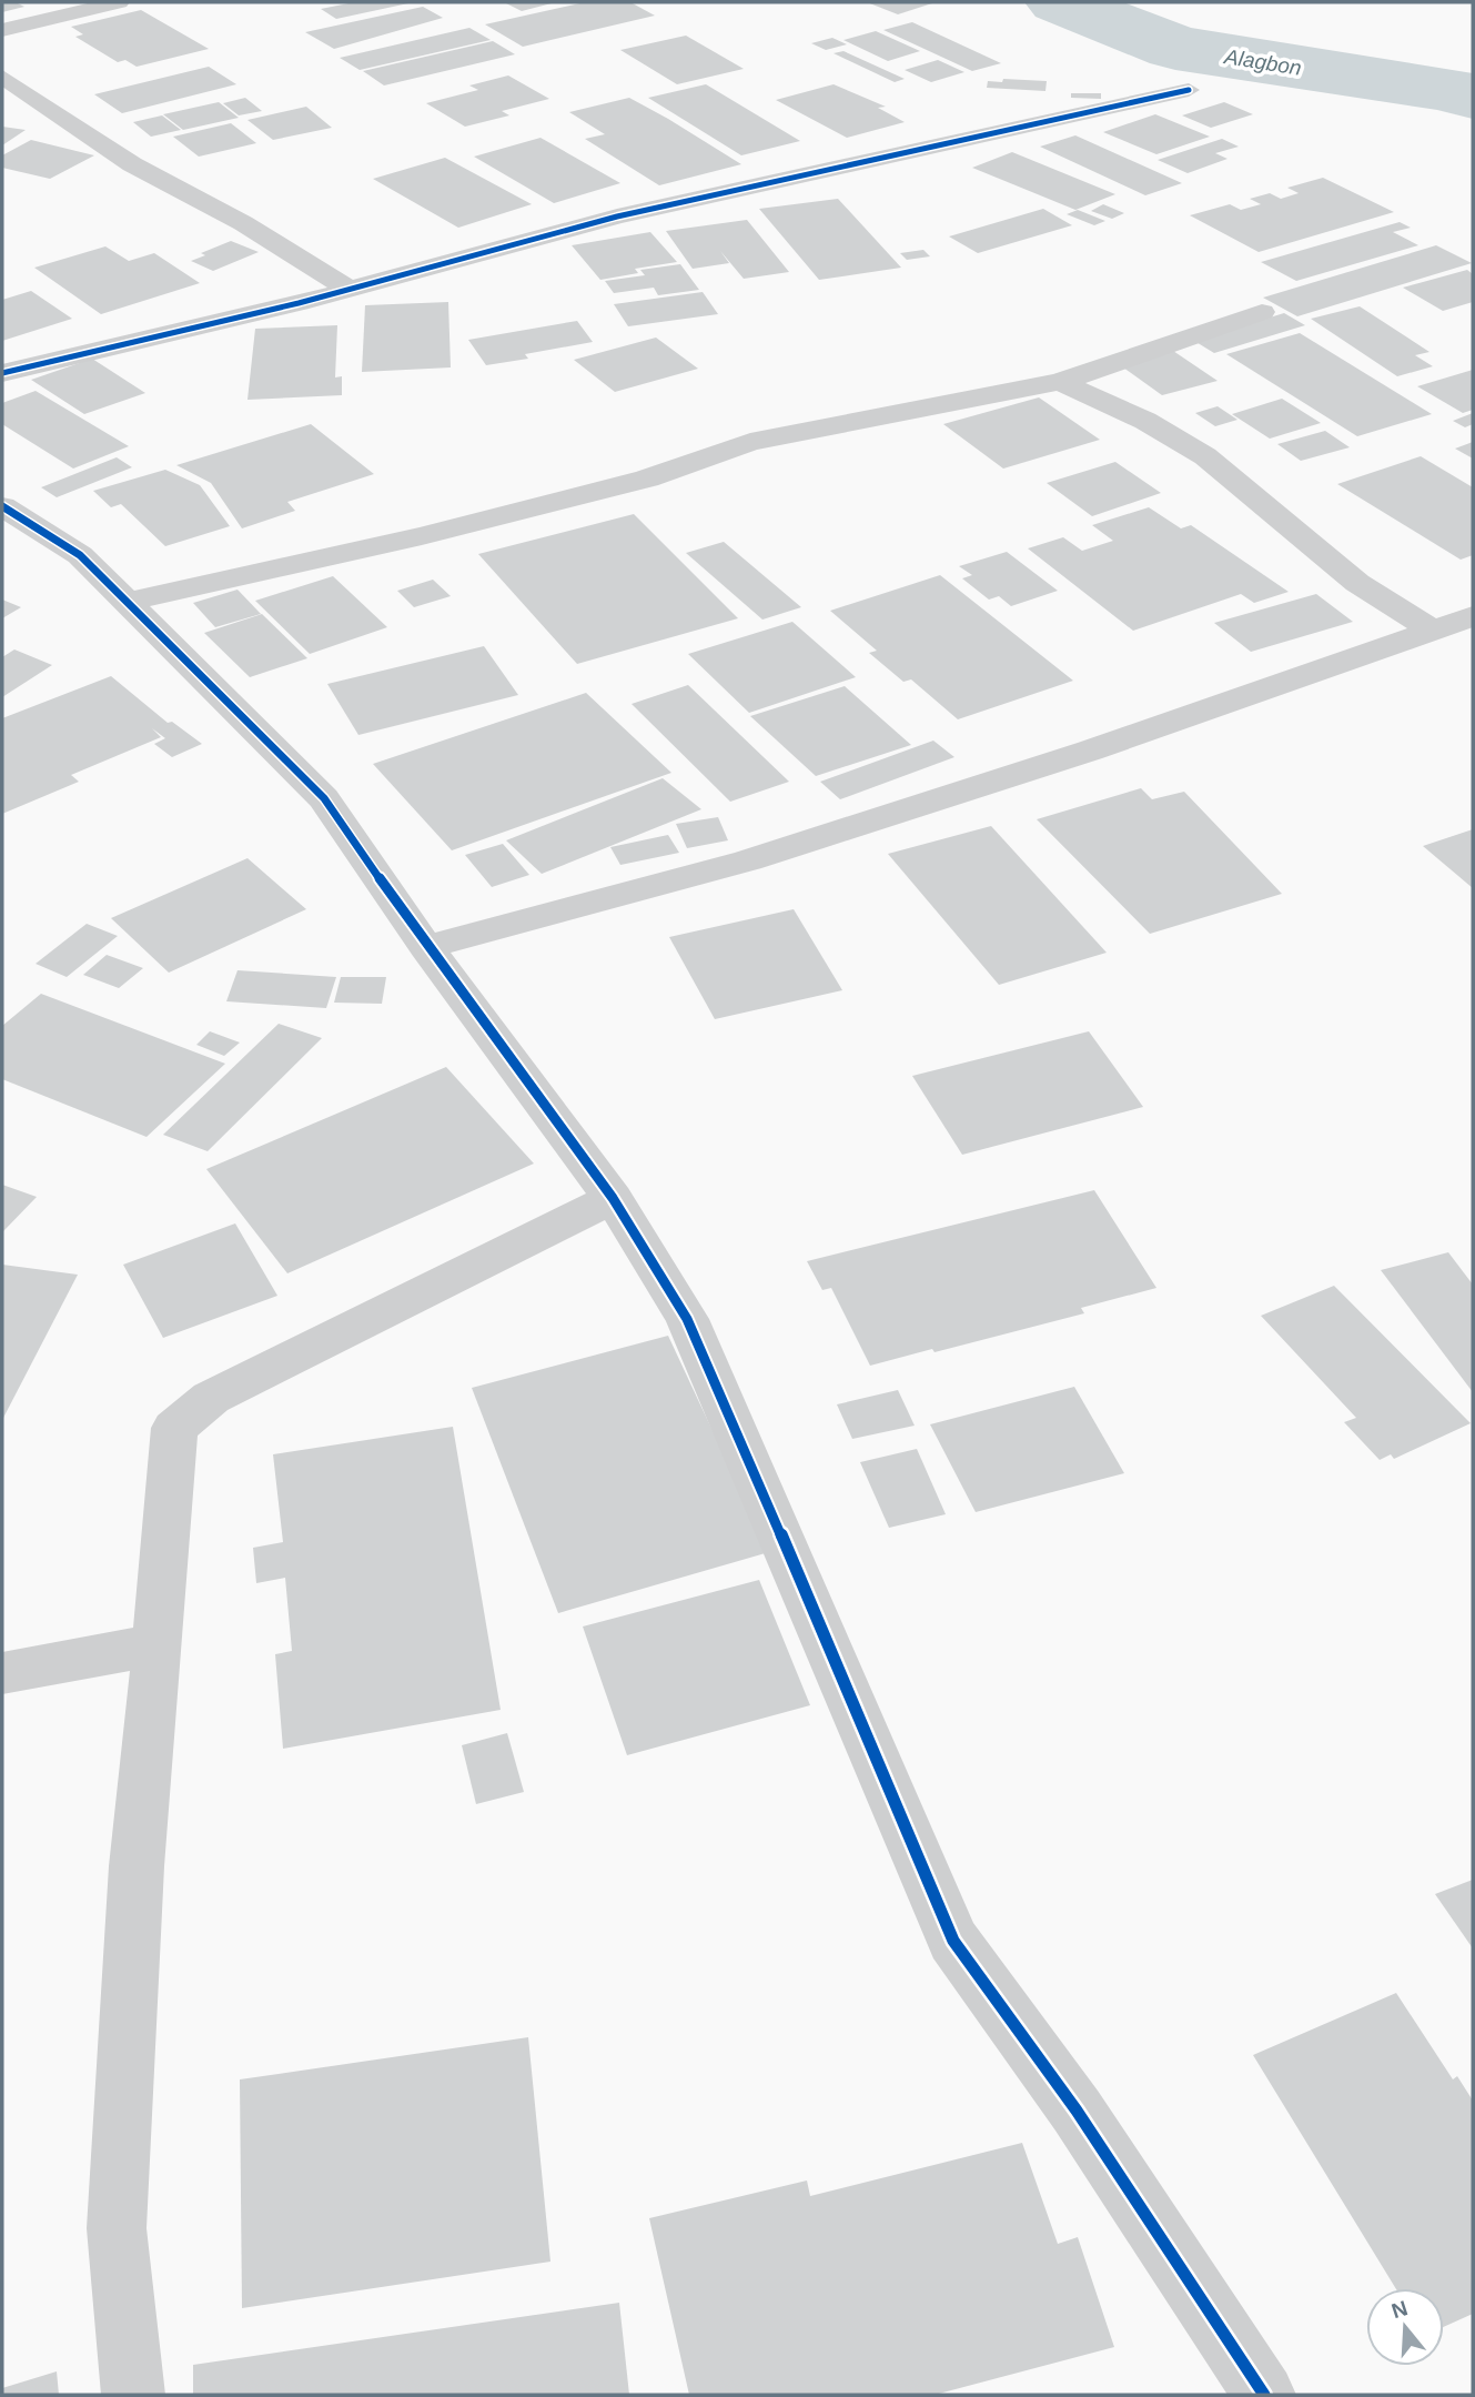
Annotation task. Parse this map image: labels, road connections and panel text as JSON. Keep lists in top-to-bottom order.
{
  "water": ["Alagbon"],
  "north": "top"
}
